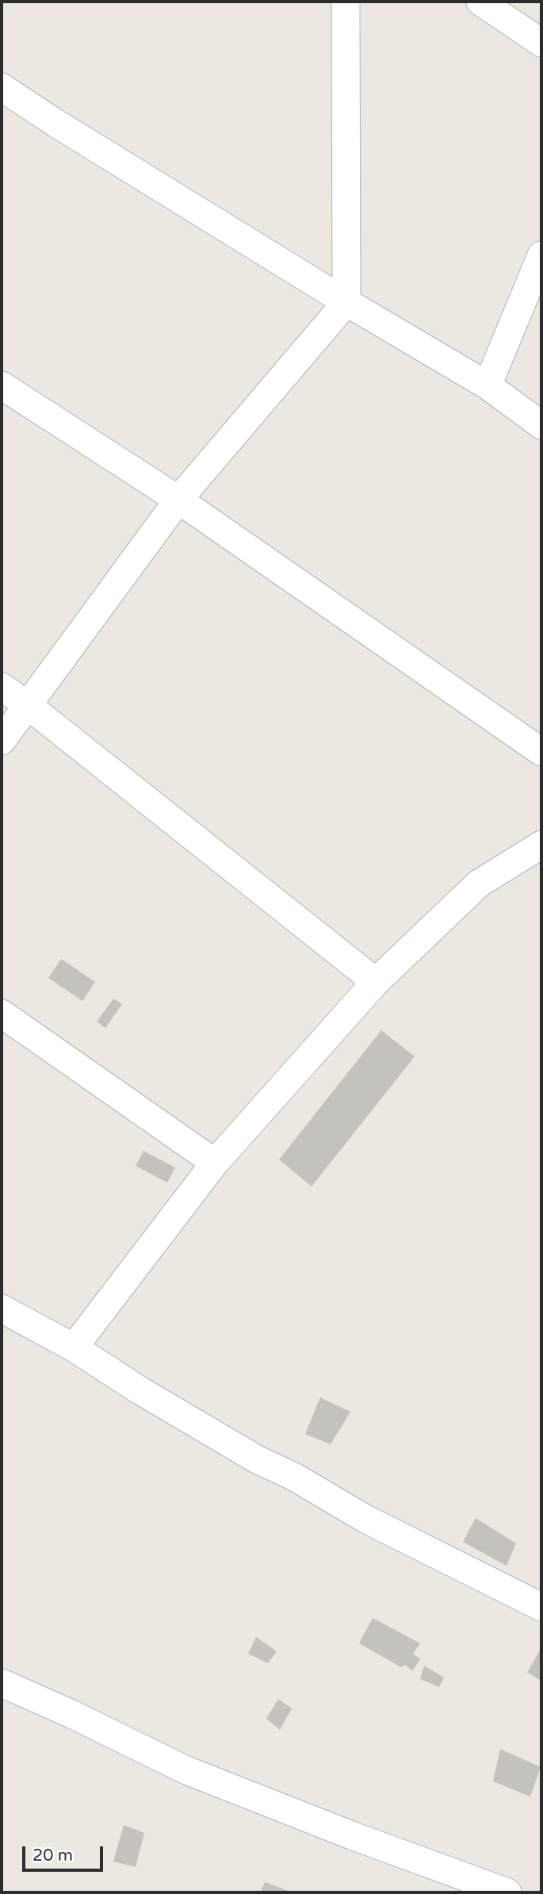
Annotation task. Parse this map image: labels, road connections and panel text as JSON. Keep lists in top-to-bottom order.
{
  "scale_bar": "20 m"
}
